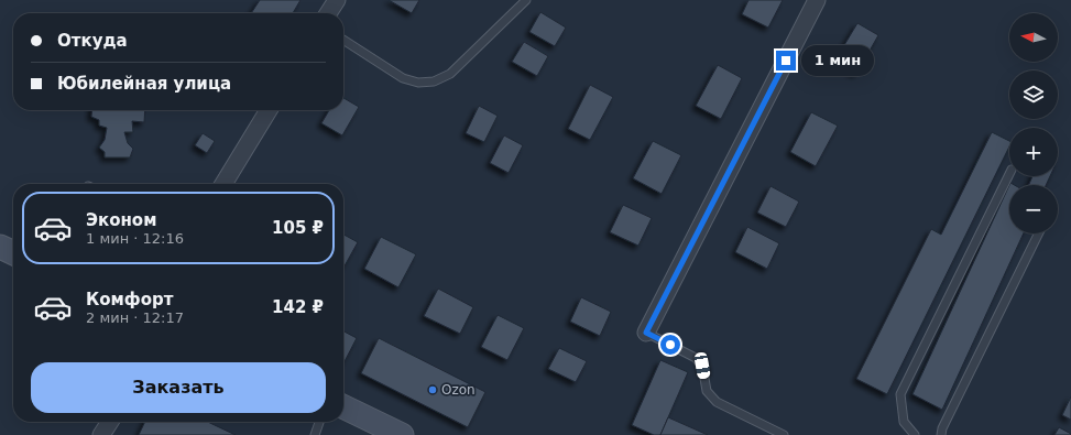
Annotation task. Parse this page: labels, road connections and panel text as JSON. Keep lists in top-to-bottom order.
{
  "places": ["Ozon"],
  "north": "left",
  "page": {
    "map_buttons": ["+", "−"],
    "banner": ["Откуда", "Юбилейная улица"],
    "bubble": "1 мин",
    "list": [
      {
        "name": "Эконом",
        "note": "1 мин · 12:16",
        "value": "105 ₽"
      },
      {
        "name": "Комфорт",
        "note": "2 мин · 12:17",
        "value": "142 ₽"
      }
    ],
    "buttons": "Заказать"
  }
}
